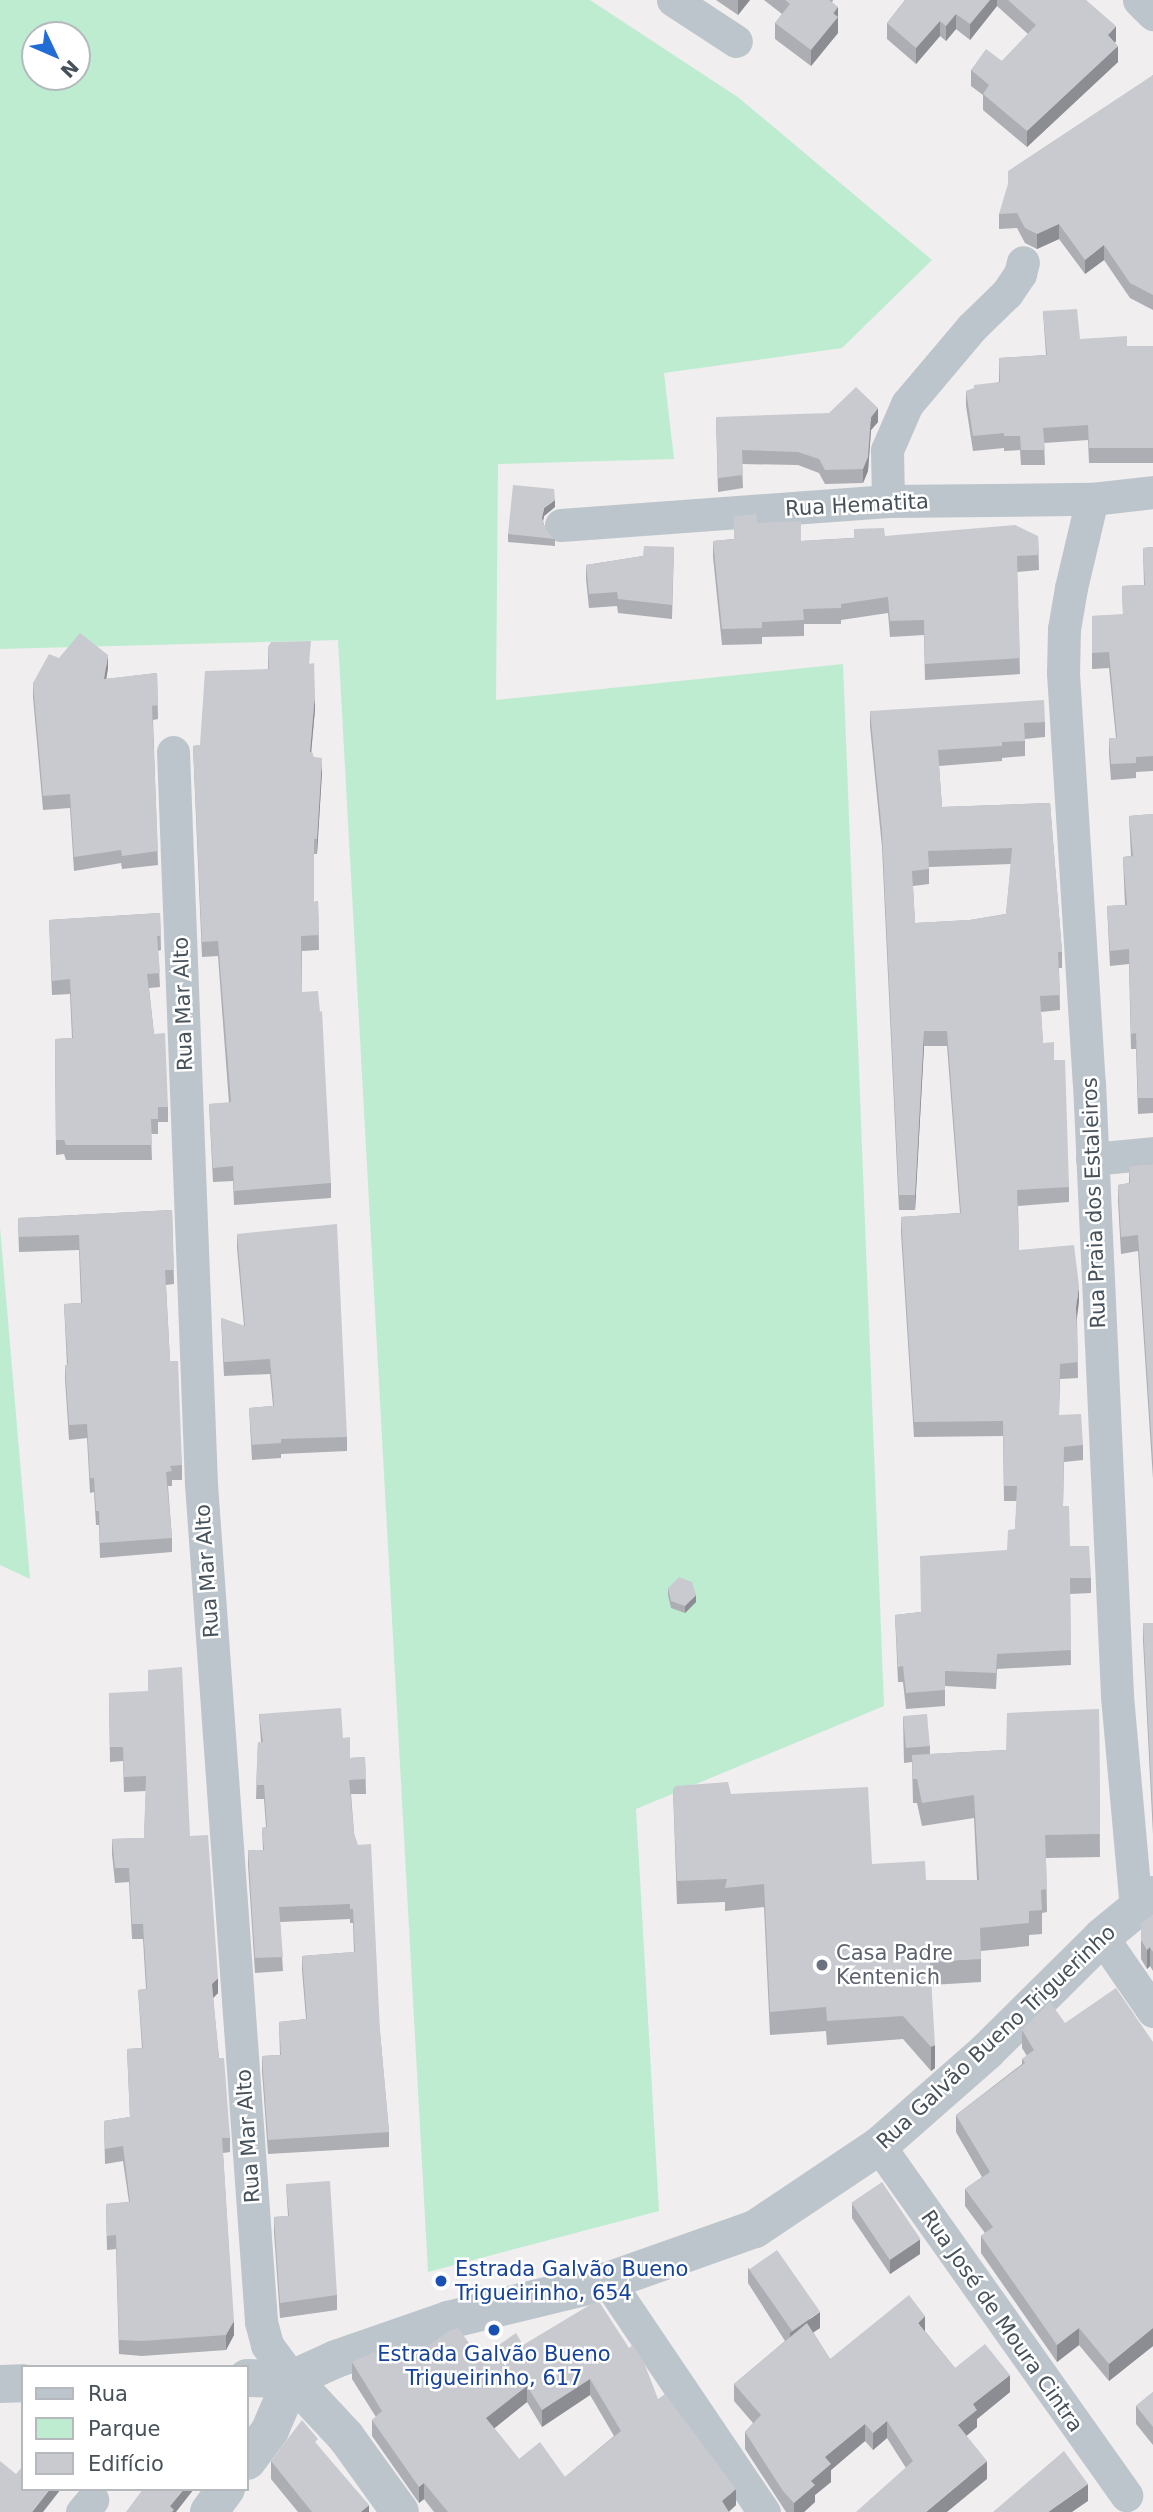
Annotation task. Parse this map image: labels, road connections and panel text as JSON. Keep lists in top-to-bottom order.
{
  "streets": {
    "street": [
      "Rua Hematita",
      "Rua Mar Alto",
      "Rua Praia dos Estaleiros",
      "Rua Galvão Bueno Triguerinho",
      "Rua José de Moura Cintra"
    ]
  },
  "crossings": [
    ["Rua Hematita", "Rua Praia dos Estaleiros"],
    ["Rua Mar Alto", "Rua Galvão Bueno Triguerinho"],
    ["Rua Praia dos Estaleiros", "Rua Galvão Bueno Triguerinho"],
    ["Rua Galvão Bueno Triguerinho", "Rua José de Moura Cintra"]
  ],
  "places": ["Casa Padre Kentenich", "Estrada Galvão Bueno Trigueirinho, 654", "Estrada Galvão Bueno Trigueirinho, 617"],
  "legend": ["Rua", "Parque", "Edifício"],
  "north": "bottom right"
}
